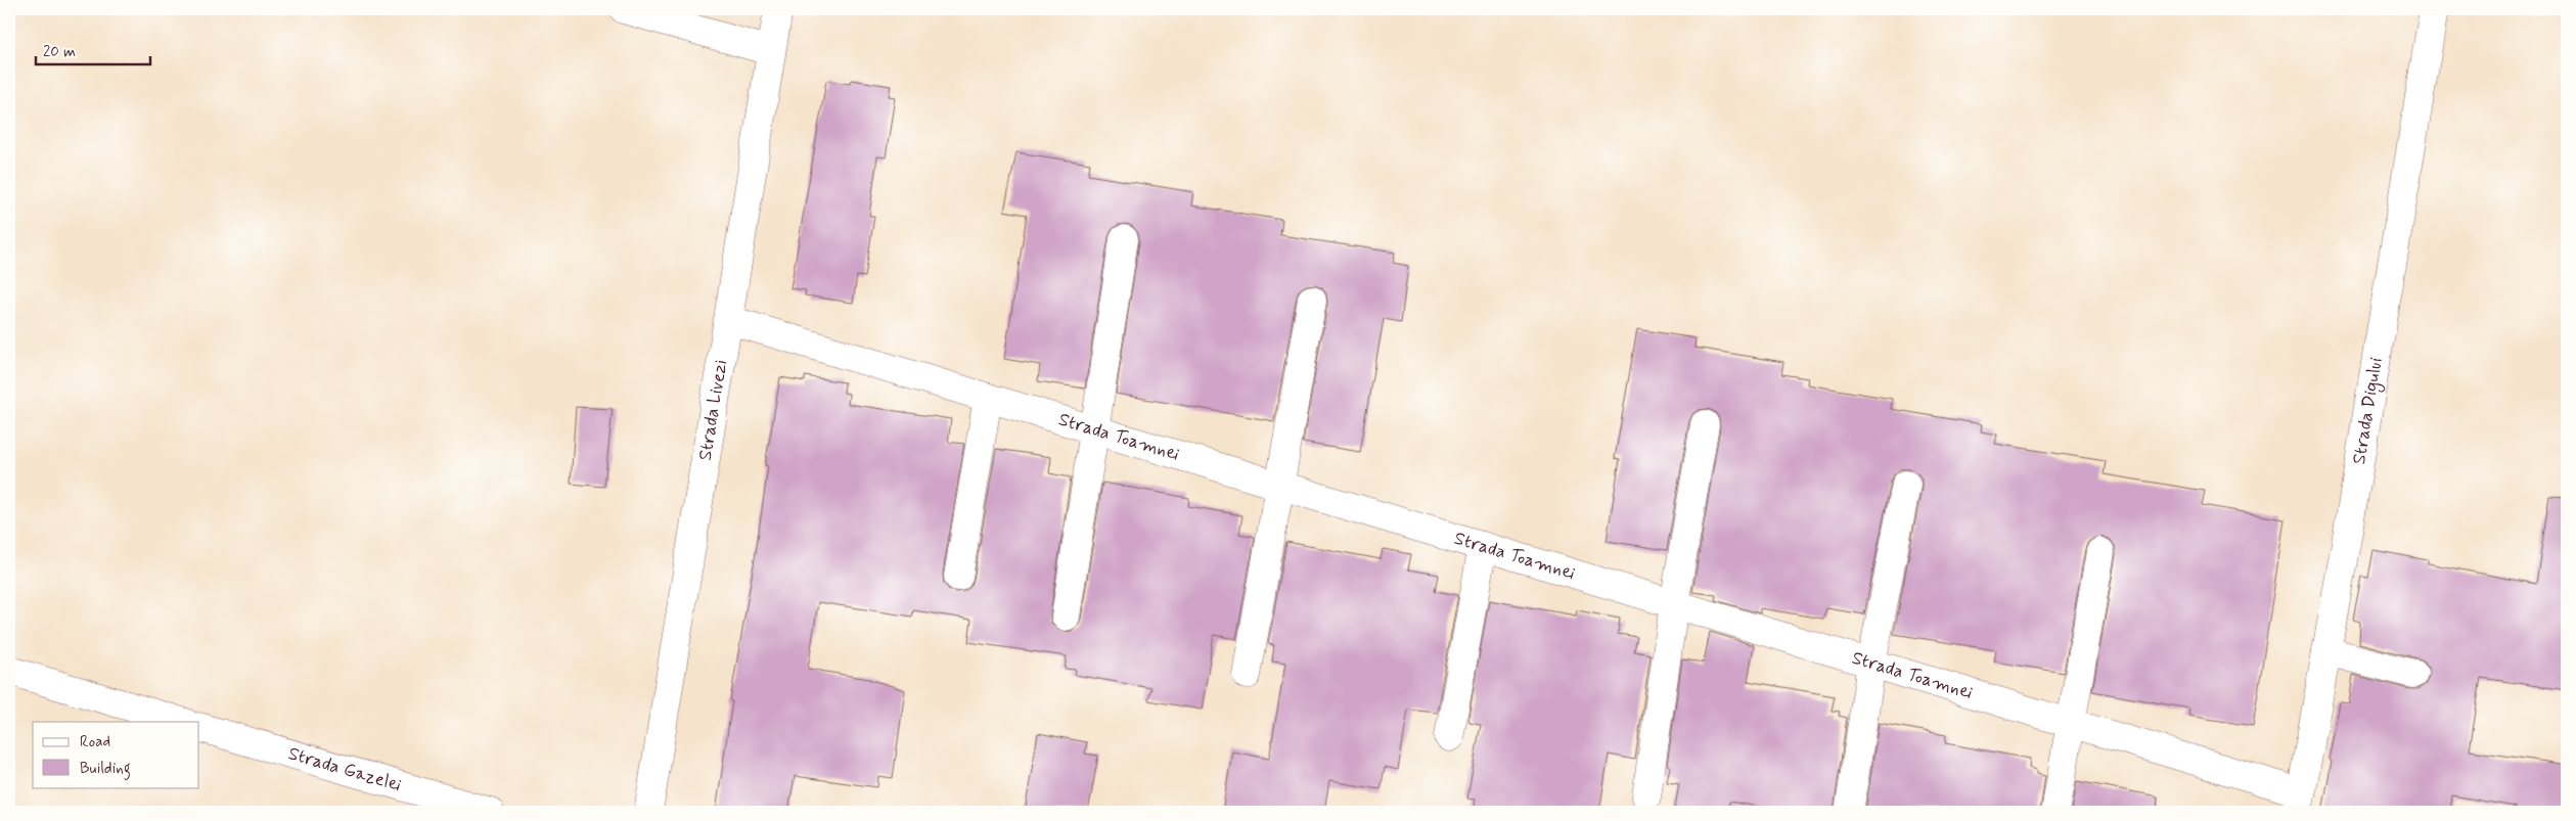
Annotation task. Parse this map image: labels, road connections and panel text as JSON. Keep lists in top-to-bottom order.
{
  "streets": {
    "street": [
      "Strada Livezi",
      "Strada Digului",
      "Strada Toamnei",
      "Strada Gazelei"
    ]
  },
  "crossings": [
    ["Strada Livezi", "Strada Toamnei"],
    ["Strada Digului", "Strada Toamnei"]
  ],
  "legend": ["Road", "Building"],
  "scale_bar": "20 m"
}
